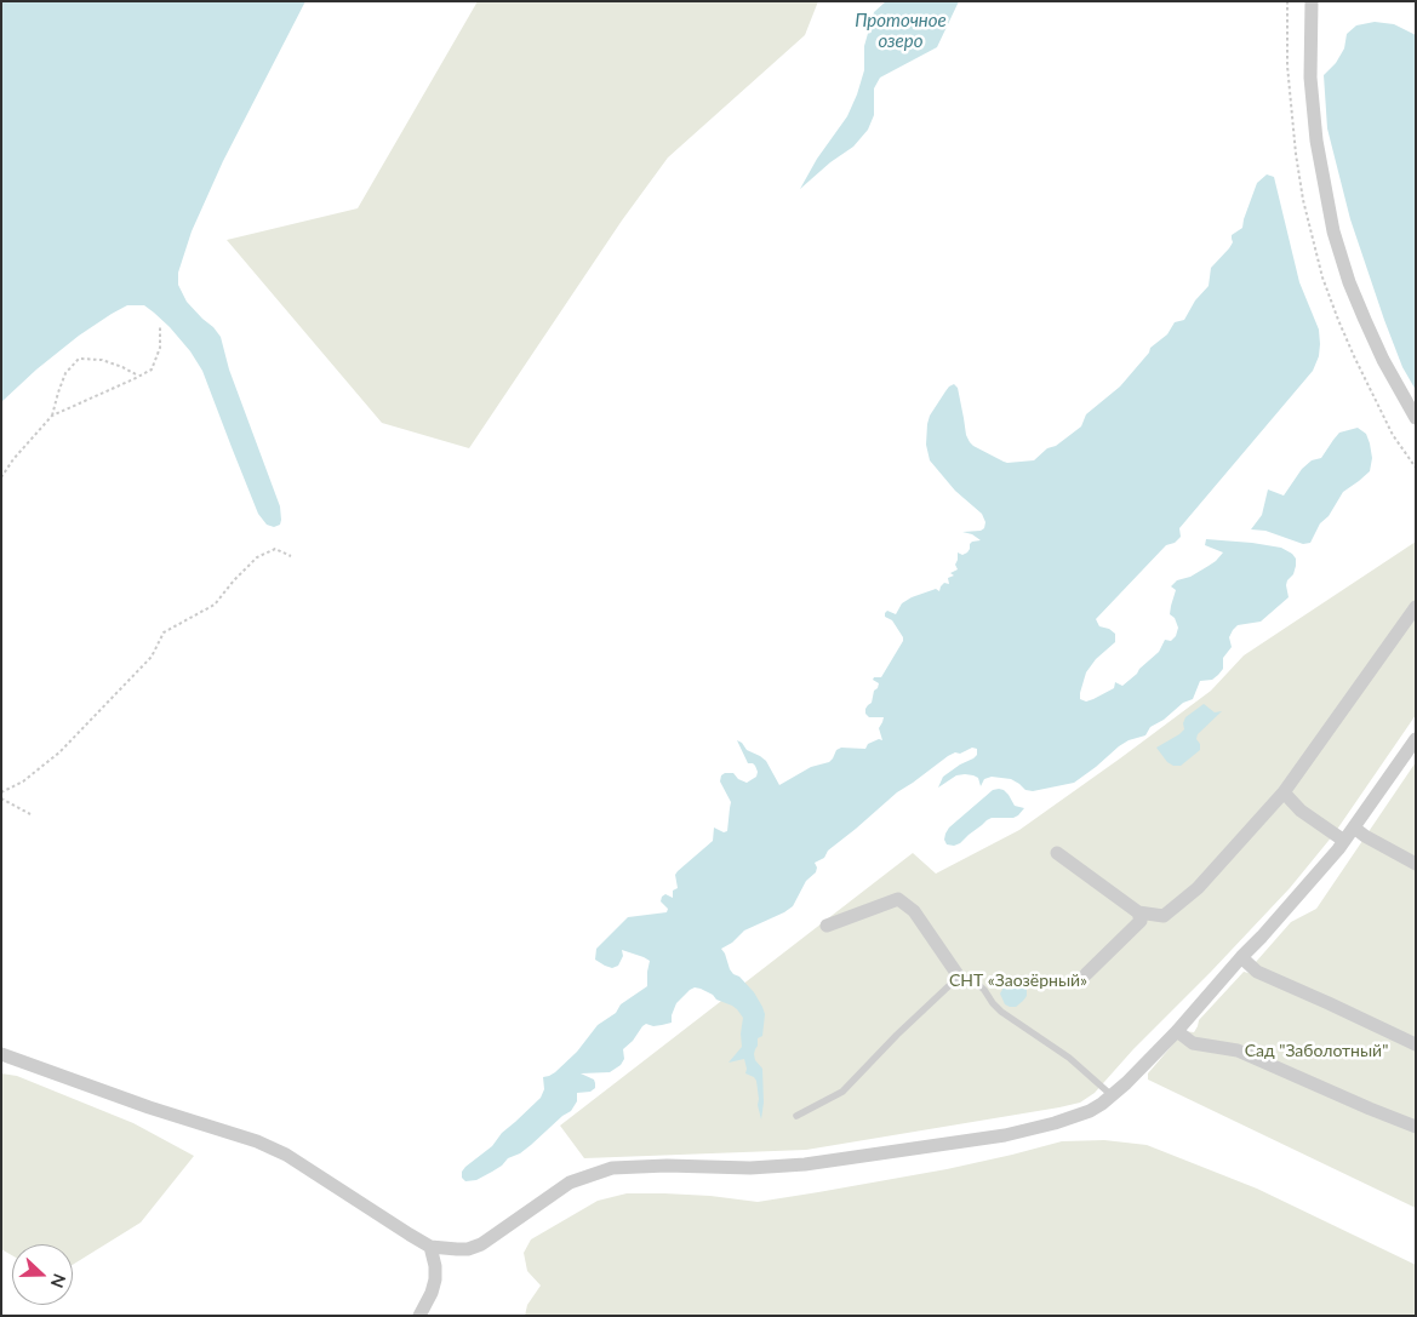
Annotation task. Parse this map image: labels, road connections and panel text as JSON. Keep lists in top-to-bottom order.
{
  "water": ["Проточное озеро"],
  "parks": ["СНТ «Заозёрный»", "Сад \"Заболотный\""],
  "north": "right"
}
